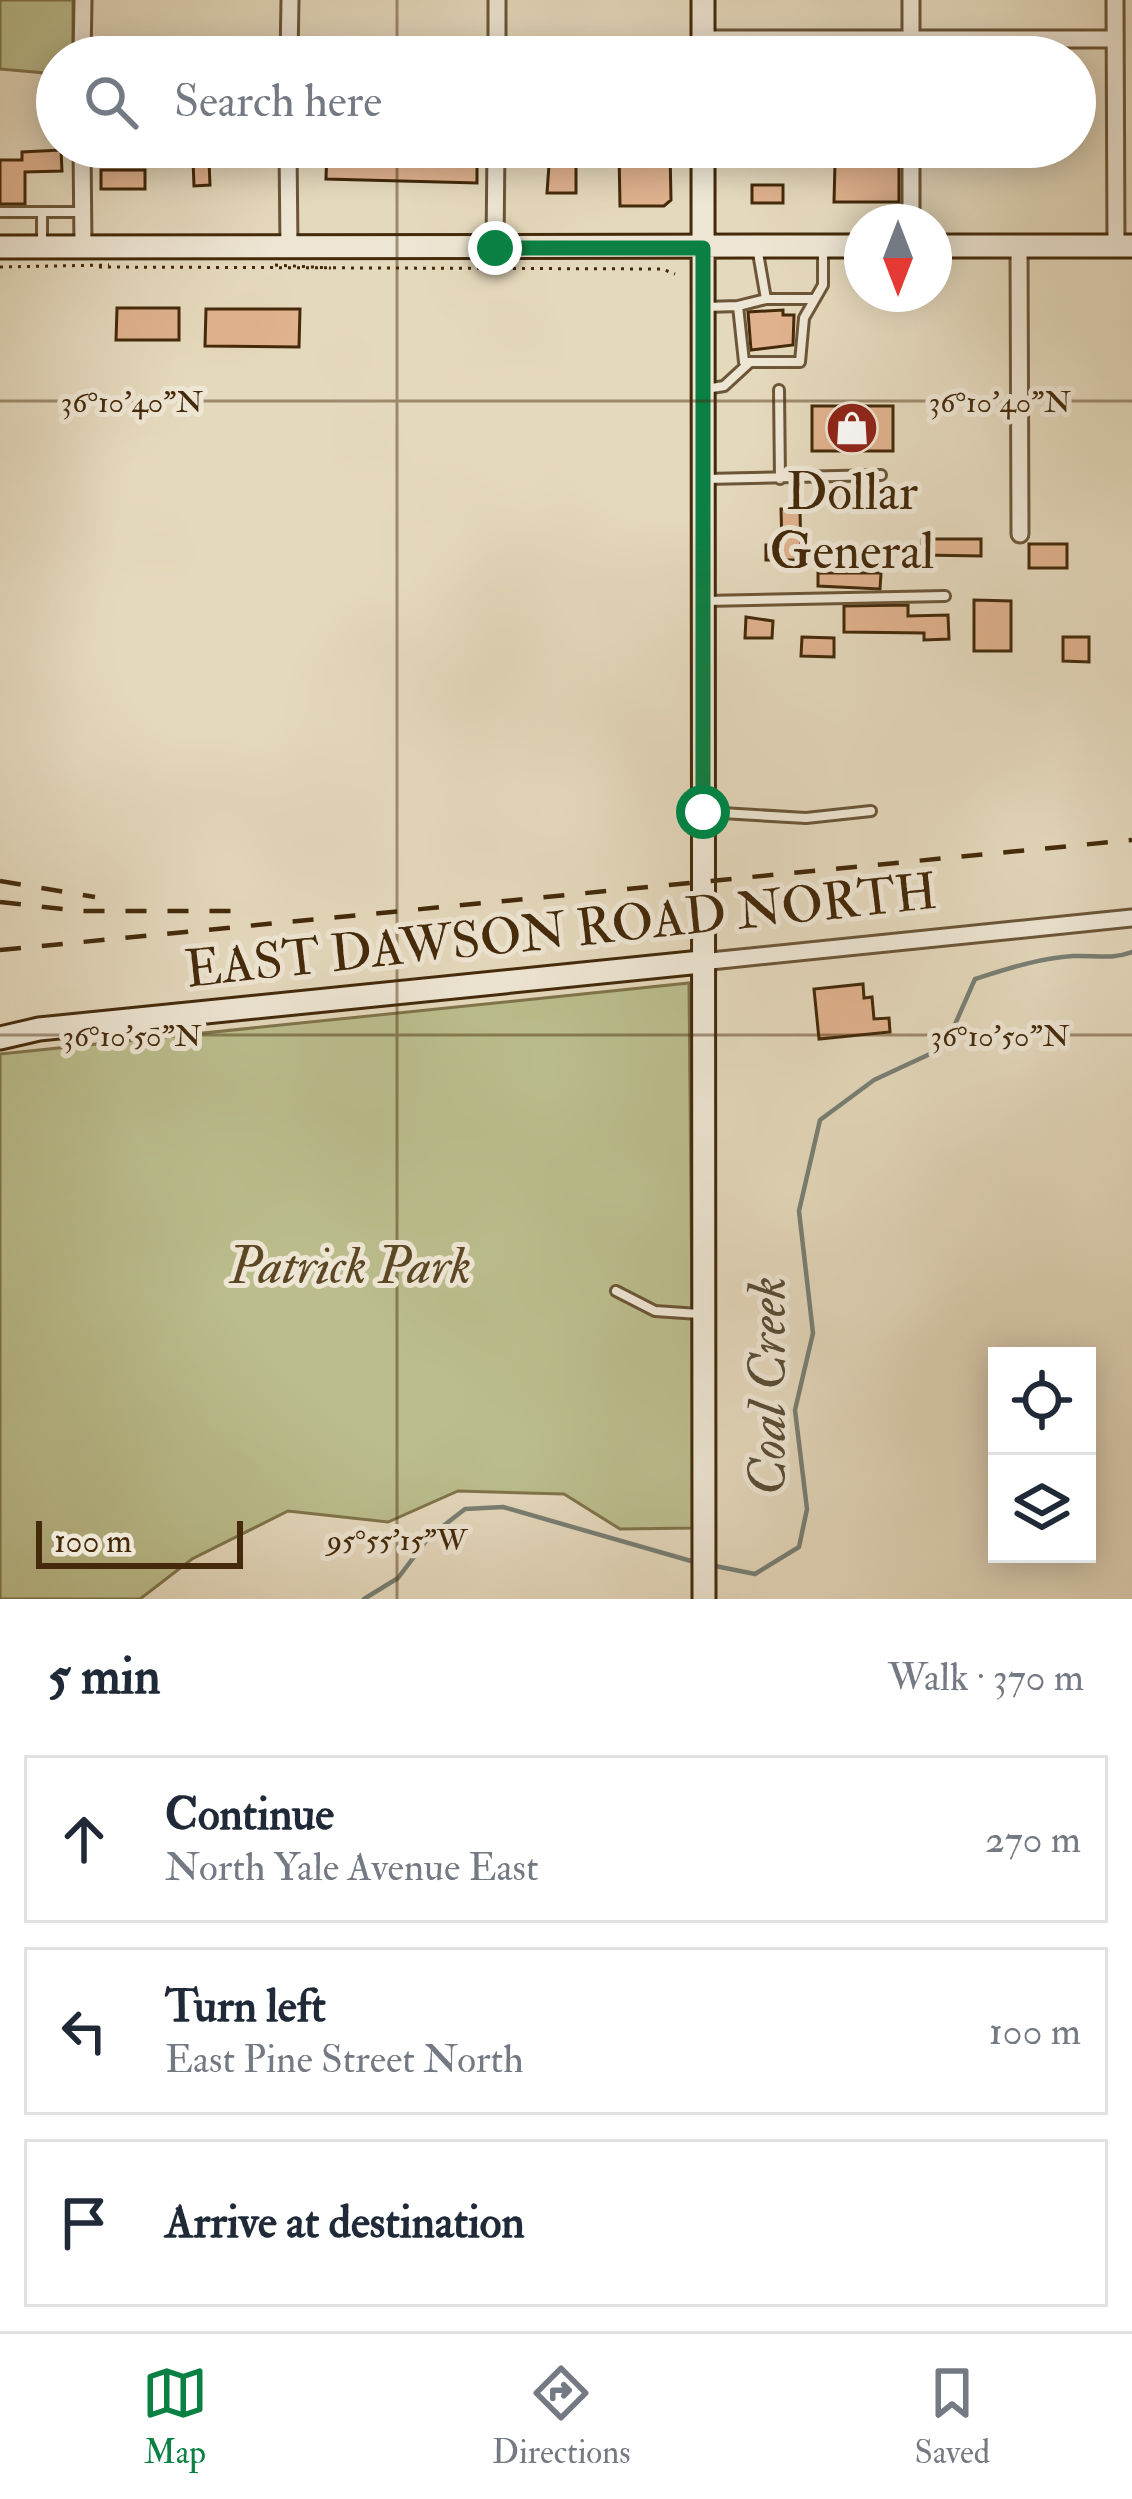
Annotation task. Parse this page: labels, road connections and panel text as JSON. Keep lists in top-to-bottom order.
{
  "streets": {
    "main road": ["EAST DAWSON ROAD NORTH"]
  },
  "water": ["Coal Creek"],
  "parks": ["Patrick Park"],
  "places": {
    "shop": ["Dollar General"]
  },
  "scale_bar": "100 m",
  "north": "bottom",
  "page": {
    "search": "Search here",
    "scale": "100 m",
    "heading": ["5 min", "Walk · 370 m"],
    "list": [
      ["Continue", "North Yale Avenue East", "270 m"],
      ["Turn left", "East Pine Street North", "100 m"],
      "Arrive at destination"
    ],
    "nav": ["Map", "Directions", "Saved"]
  },
  "coordinates": ["36°10'40\"N", "36°10'50\"N", "95°55'15\"W"]
}
